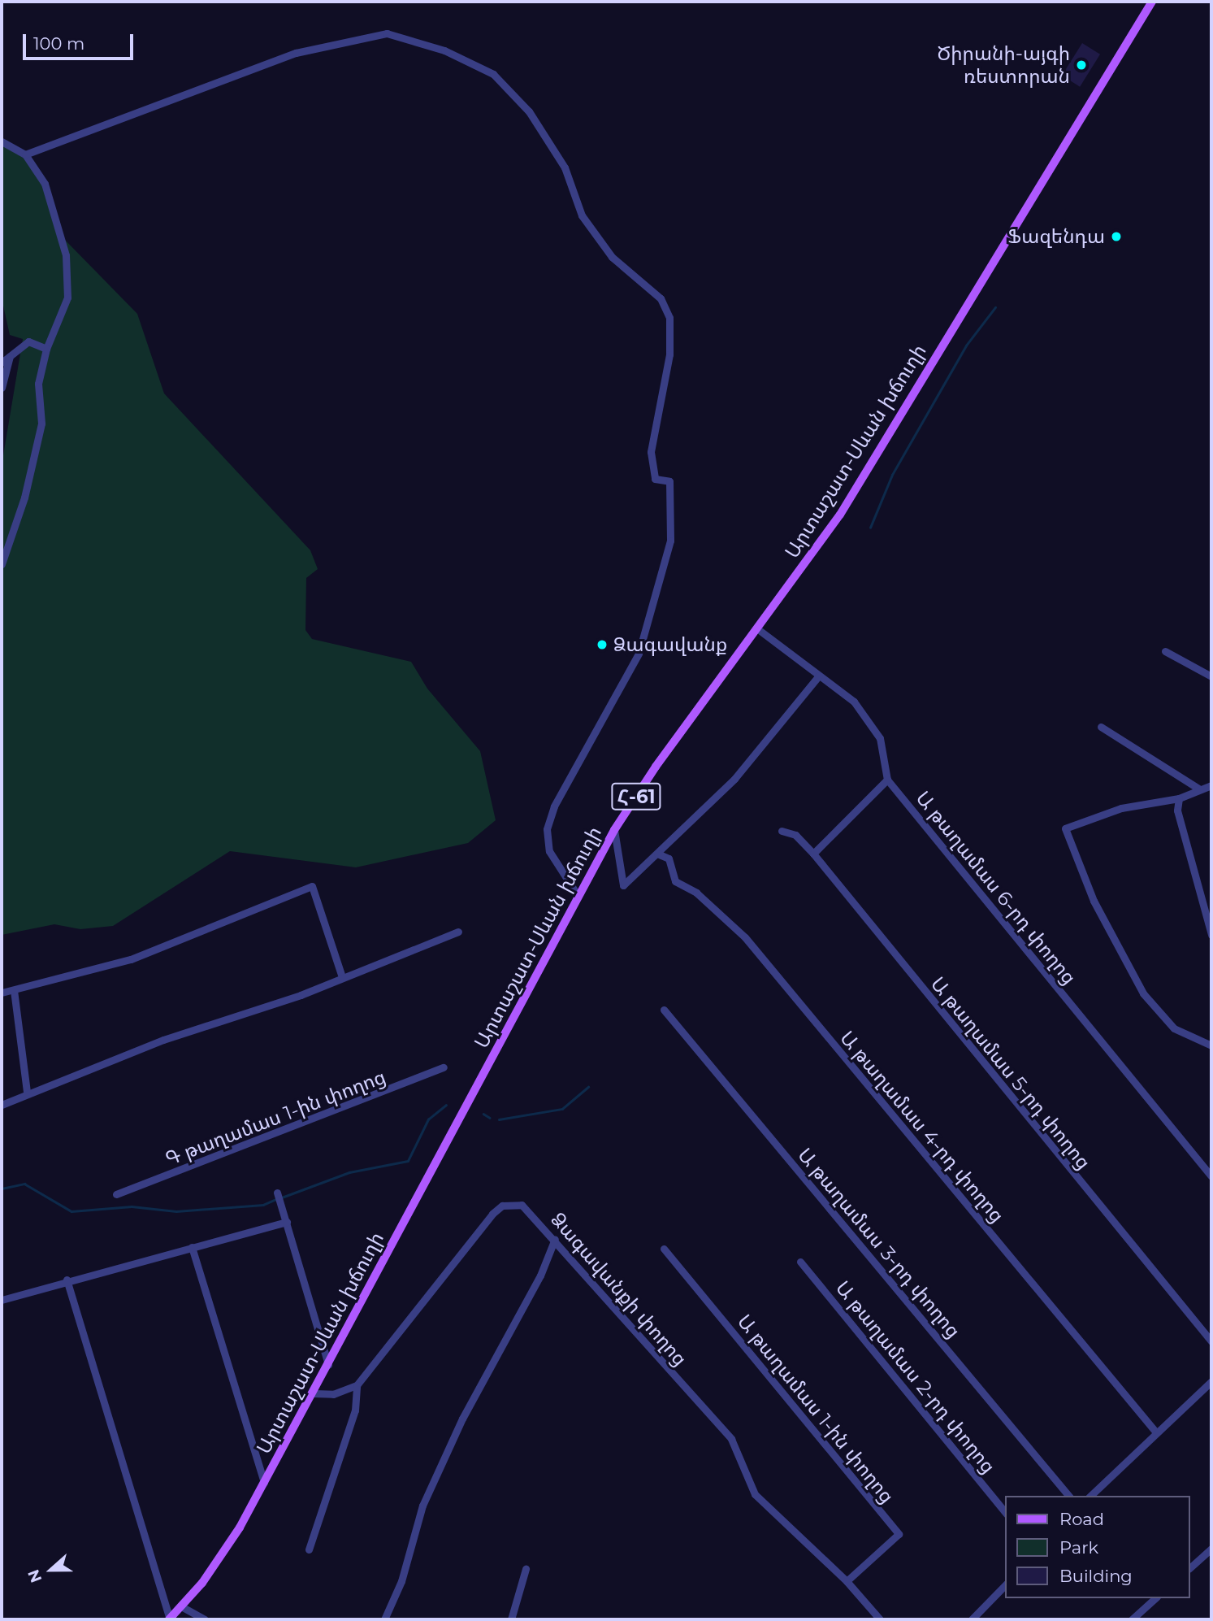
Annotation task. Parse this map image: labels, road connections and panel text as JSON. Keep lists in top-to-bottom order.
{
  "streets": {
    "main road": ["Արտաշատ-Սևան խճուղի", "Հ-61"],
    "street": [
      "Ա թաղամաս 6-րդ փողոց",
      "Ա թաղամաս 5-րդ փողոց",
      "Գ թաղամաս 1-ին փողոց",
      "Ա թաղամաս 4-րդ փողոց",
      "Ա թաղամաս 3-րդ փողոց",
      "Ձագավանքի փողոց",
      "Ա թաղամաս 2-րդ փողոց",
      "Ա թաղամաս 1-ին փողոց"
    ]
  },
  "crossings": [
    ["Արտաշատ-Սևան խճուղի", "Ա թաղամաս 6-րդ փողոց"],
    ["Ձագավանքի փողոց", "Ա թաղամաս 1-ին փողոց"]
  ],
  "places": ["Ծիրանի-այգի ռեստորան", "Ֆազենդա", "Ձագավանք"],
  "legend": ["Road", "Park", "Building"],
  "scale_bar": "100 m",
  "north": "left"
}
